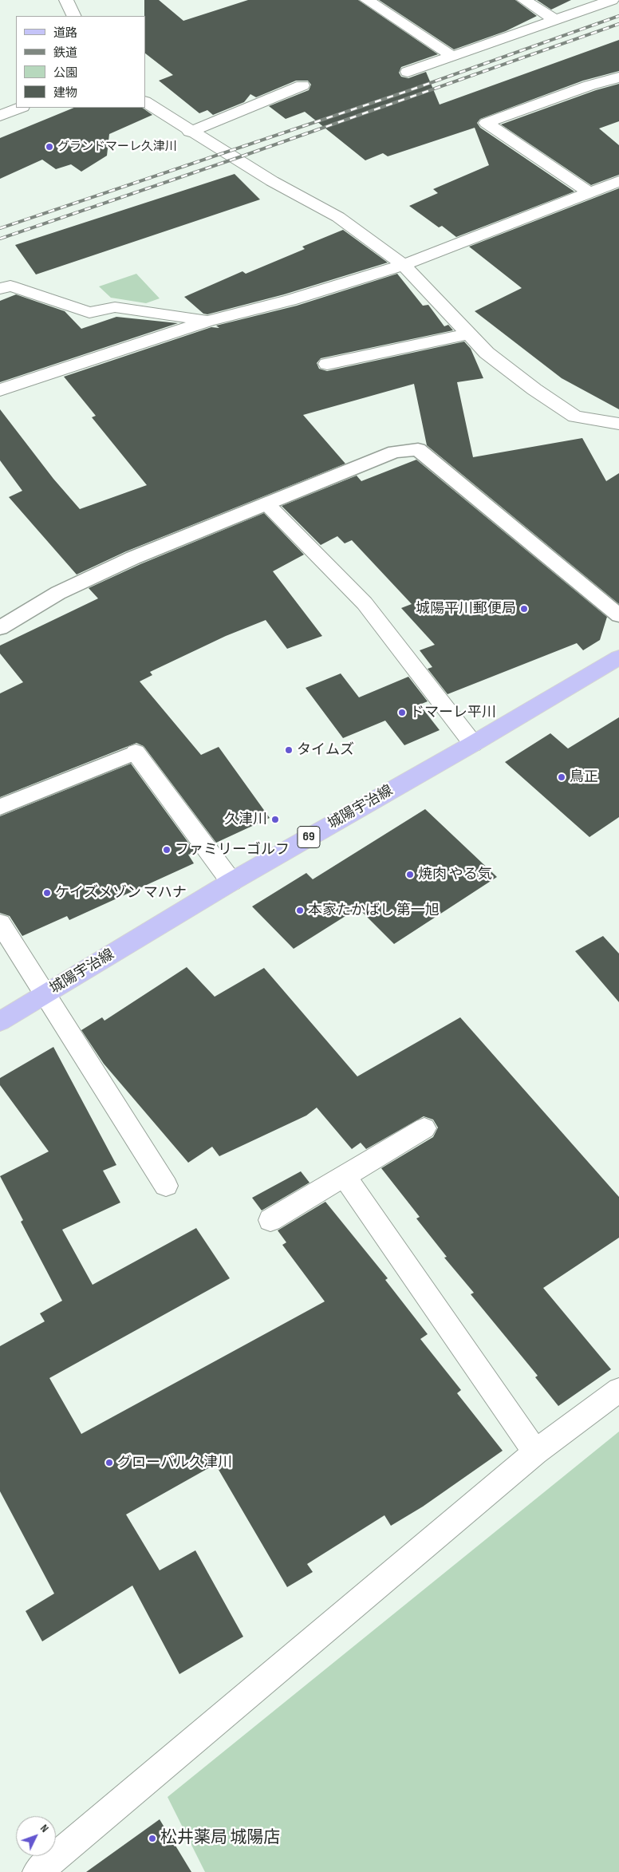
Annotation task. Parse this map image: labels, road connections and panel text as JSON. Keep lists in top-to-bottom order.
{
  "streets": {
    "main road": ["城陽宇治線", "69"]
  },
  "places": [
    "グランドマーレ久津川",
    "城陽平川郵便局",
    "ドマーレ平川",
    "タイムズ",
    "鳥正",
    "久津川",
    "ファミリーゴルフ",
    "焼肉 やる気",
    "ケイズメゾン マハナ",
    "本家たかばし 第一旭",
    "グローバル久津川",
    "松井薬局 城陽店"
  ],
  "legend": [
    "道路",
    "鉄道",
    "公園",
    "建物"
  ],
  "north": "top right"
}
